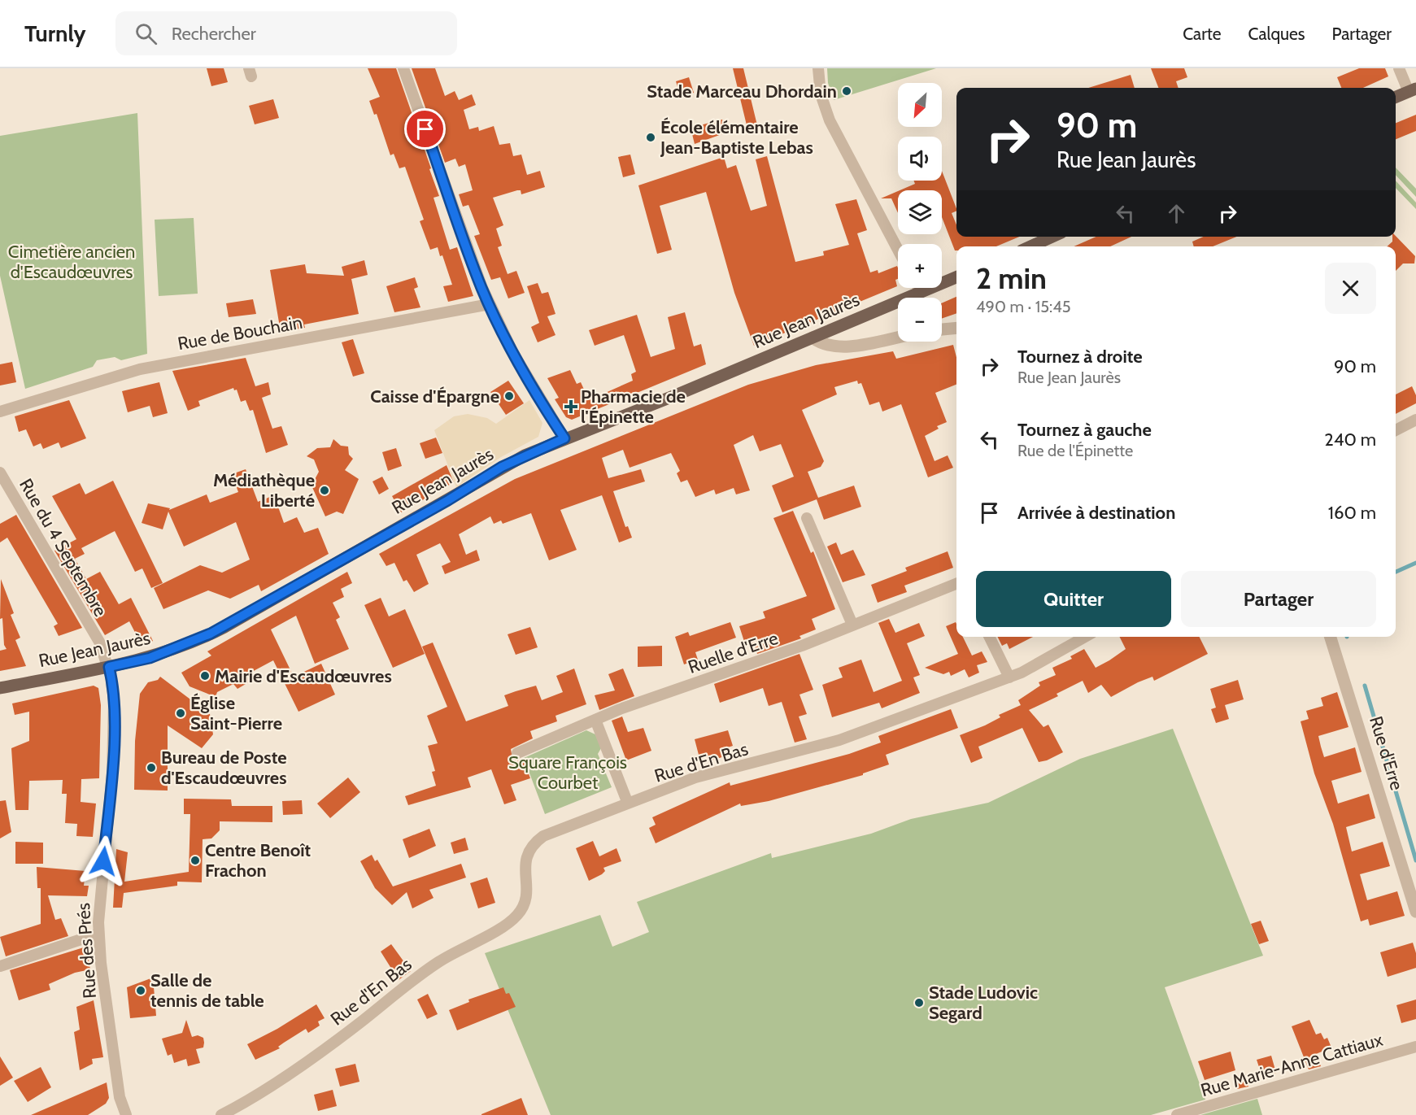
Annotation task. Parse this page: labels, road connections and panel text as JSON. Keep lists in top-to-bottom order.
{
  "streets": {
    "main road": ["Rue Jean Jaurès"],
    "street": [
      "Rue de Bouchain",
      "Rue du 4 Septembre",
      "Ruelle d'Erre",
      "Rue d'Erre",
      "Rue d'En Bas",
      "Rue des Prés",
      "Rue Marie-Anne Cattiaux"
    ]
  },
  "crossings": [
    ["Rue Jean Jaurès", "Rue du 4 Septembre"],
    ["Rue Jean Jaurès", "Rue des Prés"],
    ["Rue du 4 Septembre", "Rue des Prés"]
  ],
  "parks": ["Cimetière ancien d'Escaudœuvres", "Square François Courbet"],
  "places": {
    "other": [
      "Stade Marceau Dhordain",
      "École élémentaire Jean-Baptiste Lebas",
      "Caisse d'Épargne",
      "Médiathèque Liberté",
      "Mairie d'Escaudœuvres",
      "Église Saint-Pierre",
      "Bureau de Poste d'Escaudœuvres",
      "Centre Benoît Frachon",
      "Salle de tennis de table",
      "Stade Ludovic Segard"
    ],
    "health": ["Pharmacie de l'Épinette"]
  },
  "north": "bottom left",
  "page": {
    "header": "Turnly",
    "search": "Rechercher",
    "nav": ["Carte", "Calques", "Partager"],
    "map_buttons": ["+", "−"],
    "turn": ["90 m", "Rue Jean Jaurès"],
    "heading": ["2 min", "490 m · 15:45"],
    "list": [
      {
        "name": "Tournez à droite",
        "note": "Rue Jean Jaurès",
        "value": "90 m"
      },
      {
        "name": "Tournez à gauche",
        "note": "Rue de l'Épinette",
        "value": "240 m"
      },
      {
        "name": "Arrivée à destination",
        "value": "160 m"
      }
    ],
    "buttons": ["Quitter", "Partager"]
  }
}
